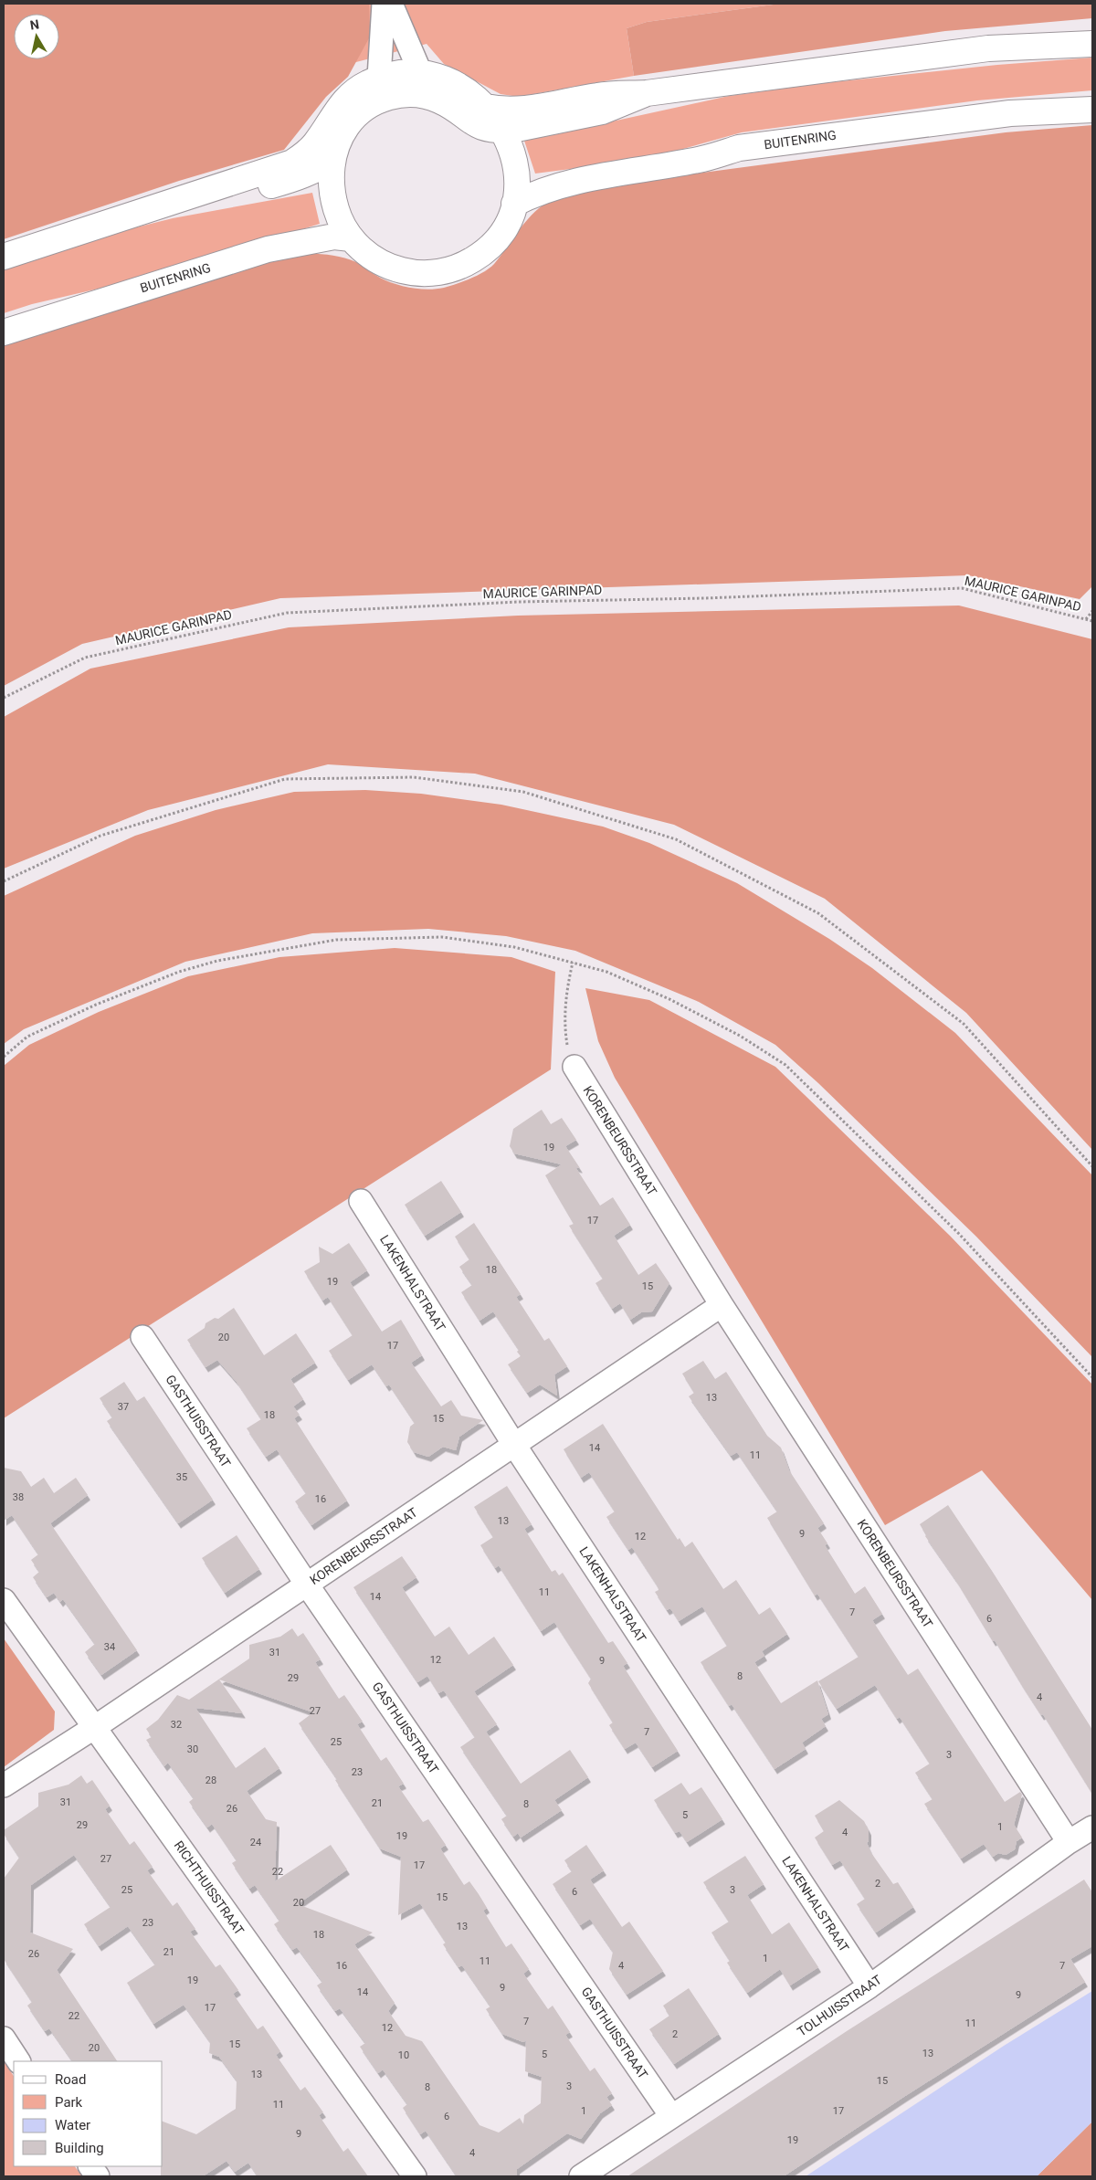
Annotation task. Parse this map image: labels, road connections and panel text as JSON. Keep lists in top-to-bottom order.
{
  "streets": {
    "highway": ["BUITENRING"],
    "street": [
      "KORENBEURSSTRAAT",
      "LAKENHALSTRAAT",
      "GASTHUISSTRAAT",
      "RICHTHUISSTRAAT",
      "TOLHUISSTRAAT"
    ],
    "path": ["MAURICE GARINPAD"]
  },
  "crossings": [
    ["KORENBEURSSTRAAT", "LAKENHALSTRAAT"],
    ["KORENBEURSSTRAAT", "GASTHUISSTRAAT"],
    ["KORENBEURSSTRAAT", "RICHTHUISSTRAAT"],
    ["KORENBEURSSTRAAT", "TOLHUISSTRAAT"],
    ["LAKENHALSTRAAT", "TOLHUISSTRAAT"],
    ["GASTHUISSTRAAT", "TOLHUISSTRAAT"]
  ],
  "house_numbers": [
    "19",
    "17",
    "18",
    "19",
    "15",
    "20",
    "17",
    "13",
    "37",
    "18",
    "15",
    "14",
    "11",
    "35",
    "38",
    "16",
    "13",
    "9",
    "12",
    "11",
    "14",
    "7",
    "6",
    "34",
    "31",
    "12",
    "9",
    "8",
    "29",
    "4",
    "27",
    "32",
    "7",
    "25",
    "30",
    "3",
    "23",
    "28",
    "31",
    "21",
    "8",
    "26",
    "5",
    "29",
    "1",
    "4",
    "19",
    "24",
    "27",
    "17",
    "22",
    "2",
    "25",
    "3",
    "6",
    "15",
    "20",
    "23",
    "13",
    "18",
    "21",
    "26",
    "1",
    "11",
    "16",
    "4",
    "7",
    "19",
    "9",
    "14",
    "9",
    "17",
    "22",
    "7",
    "11",
    "12",
    "2",
    "15",
    "20",
    "13",
    "5",
    "10",
    "13",
    "15",
    "3",
    "8",
    "11",
    "1",
    "17",
    "6",
    "9",
    "19",
    "4"
  ],
  "legend": [
    "Road",
    "Park",
    "Water",
    "Building"
  ],
  "north": "top"
}
